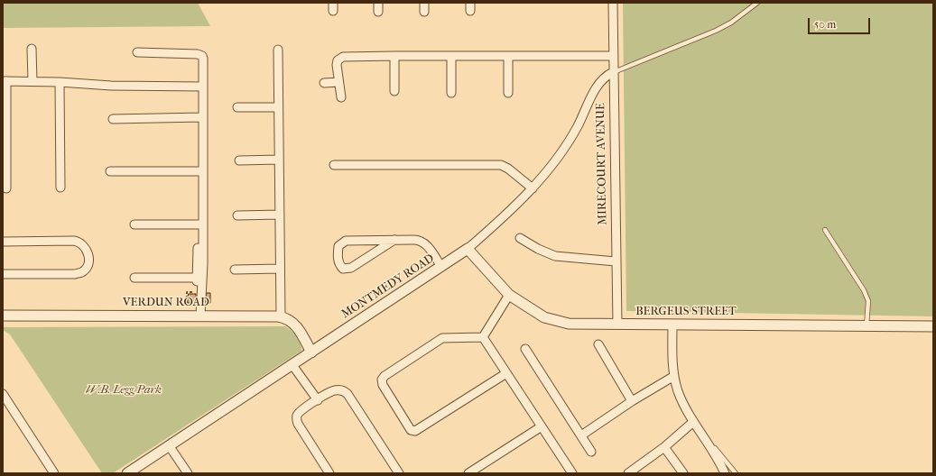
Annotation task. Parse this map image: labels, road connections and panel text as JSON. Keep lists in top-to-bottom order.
{
  "streets": {
    "street": [
      "MIRECOURT AVENUE",
      "MONTMEDY ROAD",
      "VERDUN ROAD",
      "BERGEUS STREET"
    ]
  },
  "crossings": [
    ["MIRECOURT AVENUE", "MONTMEDY ROAD"],
    ["MIRECOURT AVENUE", "BERGEUS STREET"],
    ["MONTMEDY ROAD", "BERGEUS STREET"]
  ],
  "parks": ["W.B. Legg Park"],
  "scale_bar": "50 m"
}
